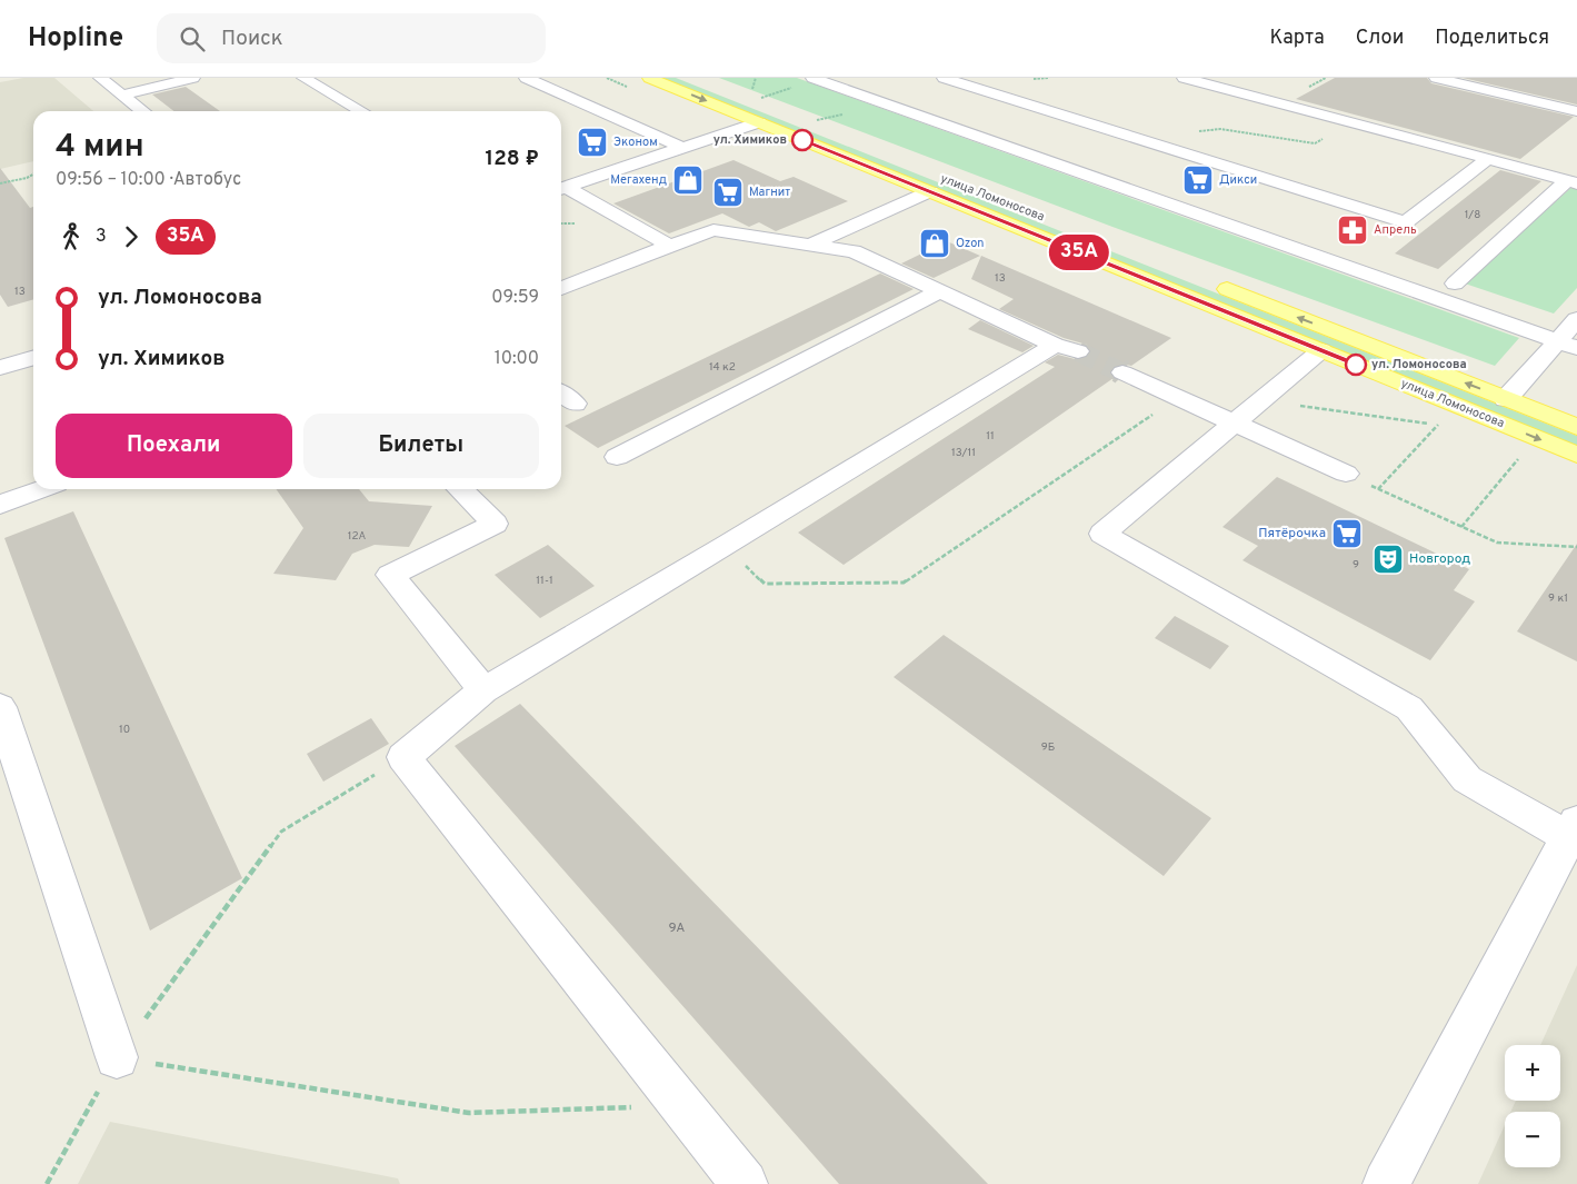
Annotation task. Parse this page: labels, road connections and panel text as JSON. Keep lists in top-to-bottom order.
{
  "streets": {
    "main road": ["улица Ломоносова"]
  },
  "places": {
    "other": ["ул. Химиков", "ул. Ломоносова"],
    "supermarket": [
      "Эконом",
      "Дикси",
      "Магнит",
      "Пятёрочка"
    ],
    "shop": ["Мегахенд", "Ozon"],
    "pharmacy": ["Апрель"],
    "theatre": ["Новгород"]
  },
  "lines": ["bus line 35А"],
  "house_numbers": [
    "1/8",
    "13",
    "13",
    "14 к2",
    "11",
    "13/11",
    "12А",
    "9",
    "11-1",
    "9 к1",
    "10",
    "9Б",
    "9А"
  ],
  "page": {
    "header": "Hopline",
    "search": "Поиск",
    "nav": ["Карта", "Слои", "Поделиться"],
    "on_map": "35А",
    "heading": ["4 мин", "09:56 – 10:00 · Автобус", "128 ₽"],
    "legs": ["3", "35А"],
    "list": [
      {
        "name": "ул. Ломоносова",
        "value": "09:59"
      },
      {
        "name": "ул. Химиков",
        "value": "10:00"
      }
    ],
    "buttons": ["Поехали", "Билеты"],
    "map_buttons": ["+", "−"]
  }
}
